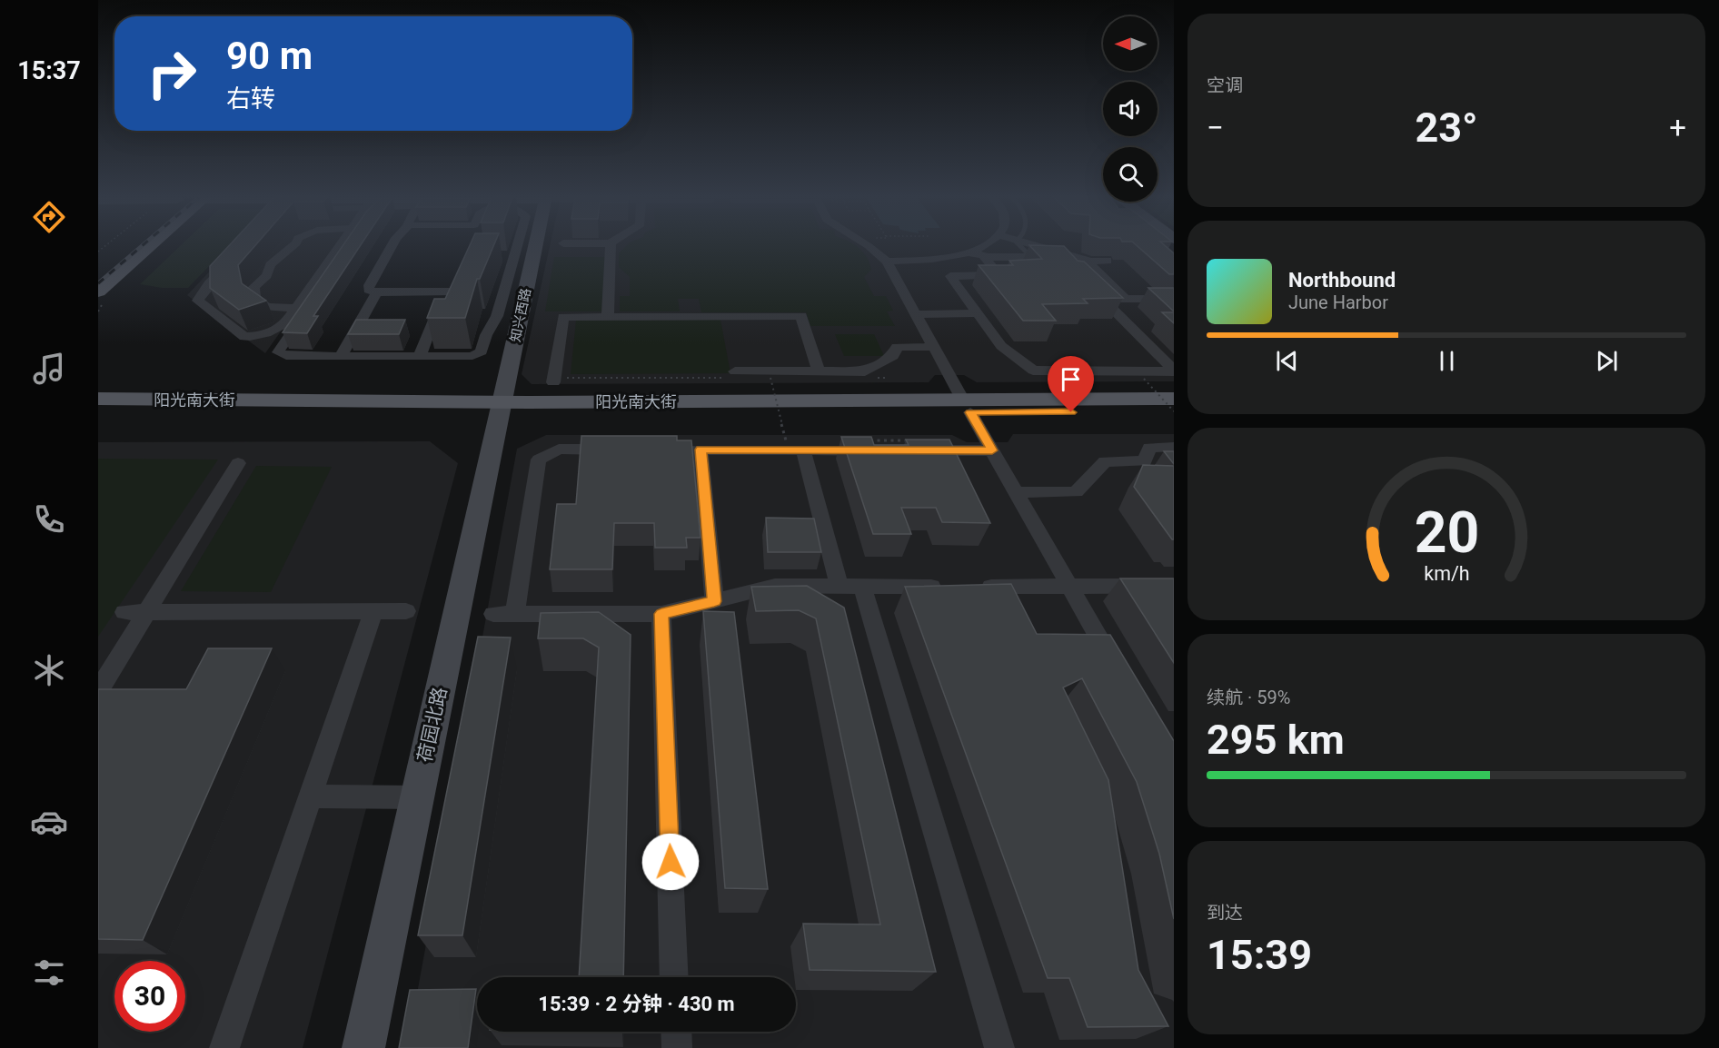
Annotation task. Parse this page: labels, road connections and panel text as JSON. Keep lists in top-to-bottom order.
{
  "streets": {
    "main road": ["阳光南大街"],
    "street": ["知兴西路", "荷园北路"]
  },
  "crossings": [
    ["知兴西路", "阳光南大街"],
    ["知兴西路", "荷园北路"],
    ["阳光南大街", "荷园北路"]
  ],
  "north": "left",
  "page": {
    "tabs": "15:37",
    "tile": [
      "空调",
      ["续航 · 59%", "295 km"],
      ["到达", "15:39"]
    ],
    "turn": ["90 m", "右转"],
    "heat": ["−", "23°", "+"],
    "song": ["Northbound", "June Harbor"],
    "limit": "30",
    "trip": "15:39 · 2 分钟 · 430 m",
    "gauge": ["20", "km/h"]
  }
}
